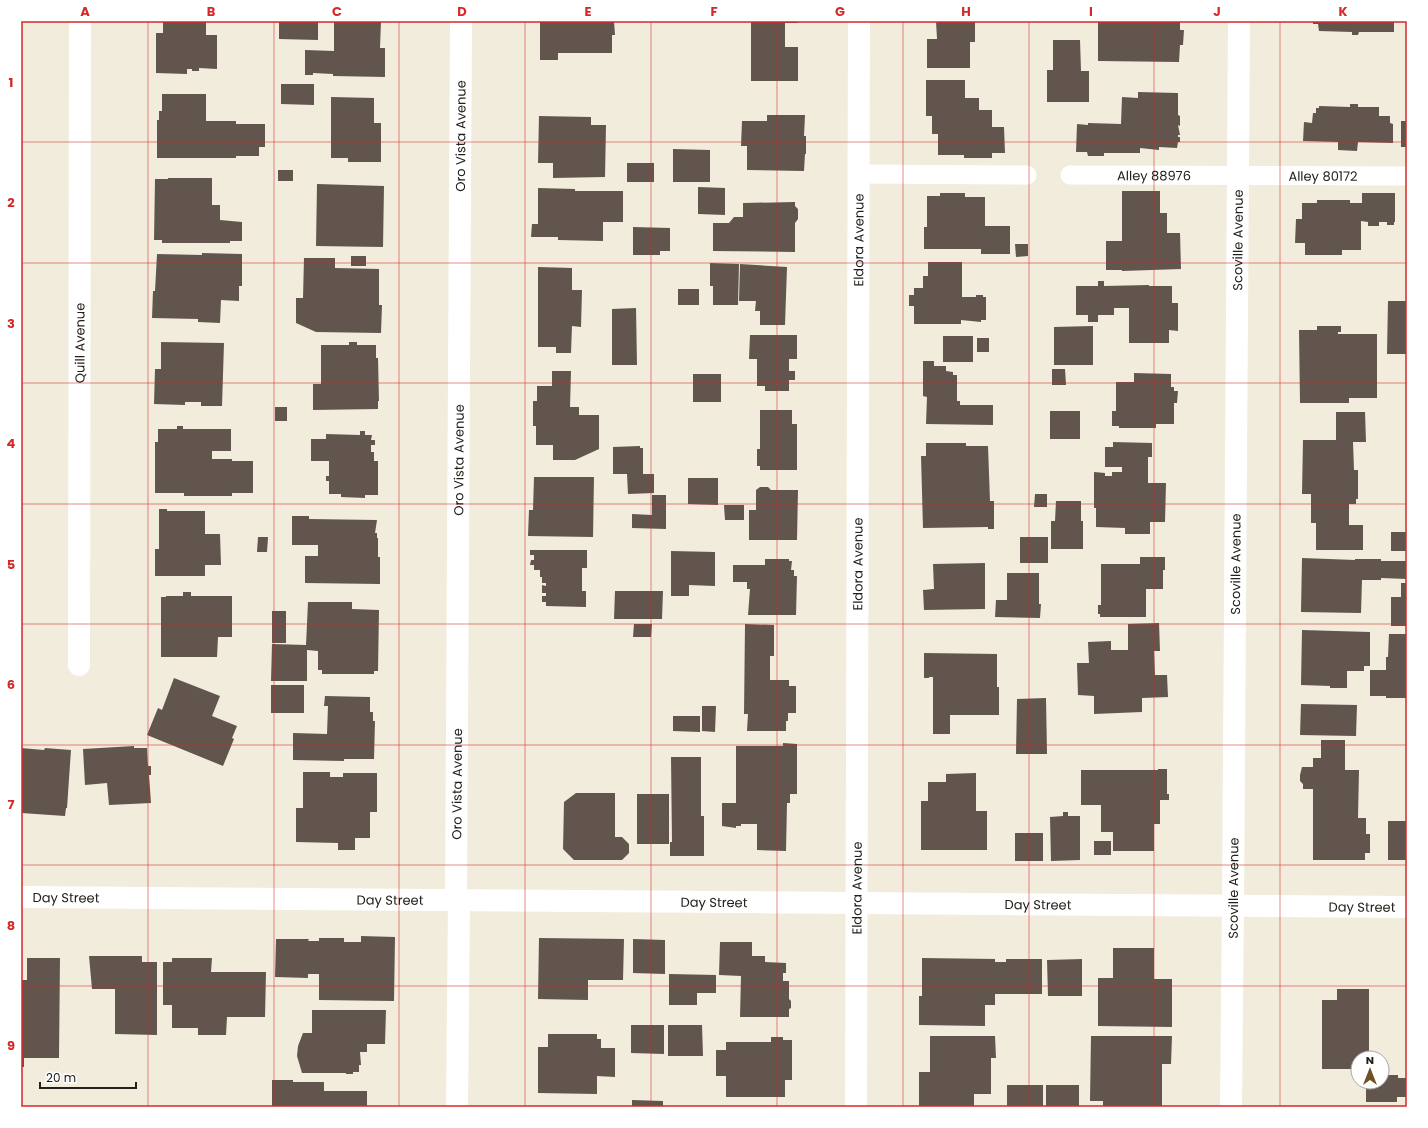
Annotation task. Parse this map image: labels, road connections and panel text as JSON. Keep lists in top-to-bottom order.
{
  "streets": {
    "street": [
      "Oro Vista Avenue",
      "Eldora Avenue",
      "Scoville Avenue",
      "Quill Avenue",
      "Day Street"
    ],
    "lane": ["Alley 88976", "Alley 80172"]
  },
  "crossings": [
    ["Oro Vista Avenue", "Day Street"],
    ["Alley 88976", "Alley 80172"],
    ["Alley 88976", "Scoville Avenue"],
    ["Alley 80172", "Scoville Avenue"],
    ["Eldora Avenue", "Day Street"],
    ["Scoville Avenue", "Day Street"]
  ],
  "scale_bar": "20 m",
  "north": "top",
  "grid": {
    "columns": [
      "A",
      "B",
      "C",
      "D",
      "E",
      "F",
      "G",
      "H",
      "I",
      "J",
      "K"
    ],
    "rows": [
      "1",
      "2",
      "3",
      "4",
      "5",
      "6",
      "7",
      "8",
      "9"
    ]
  }
}
